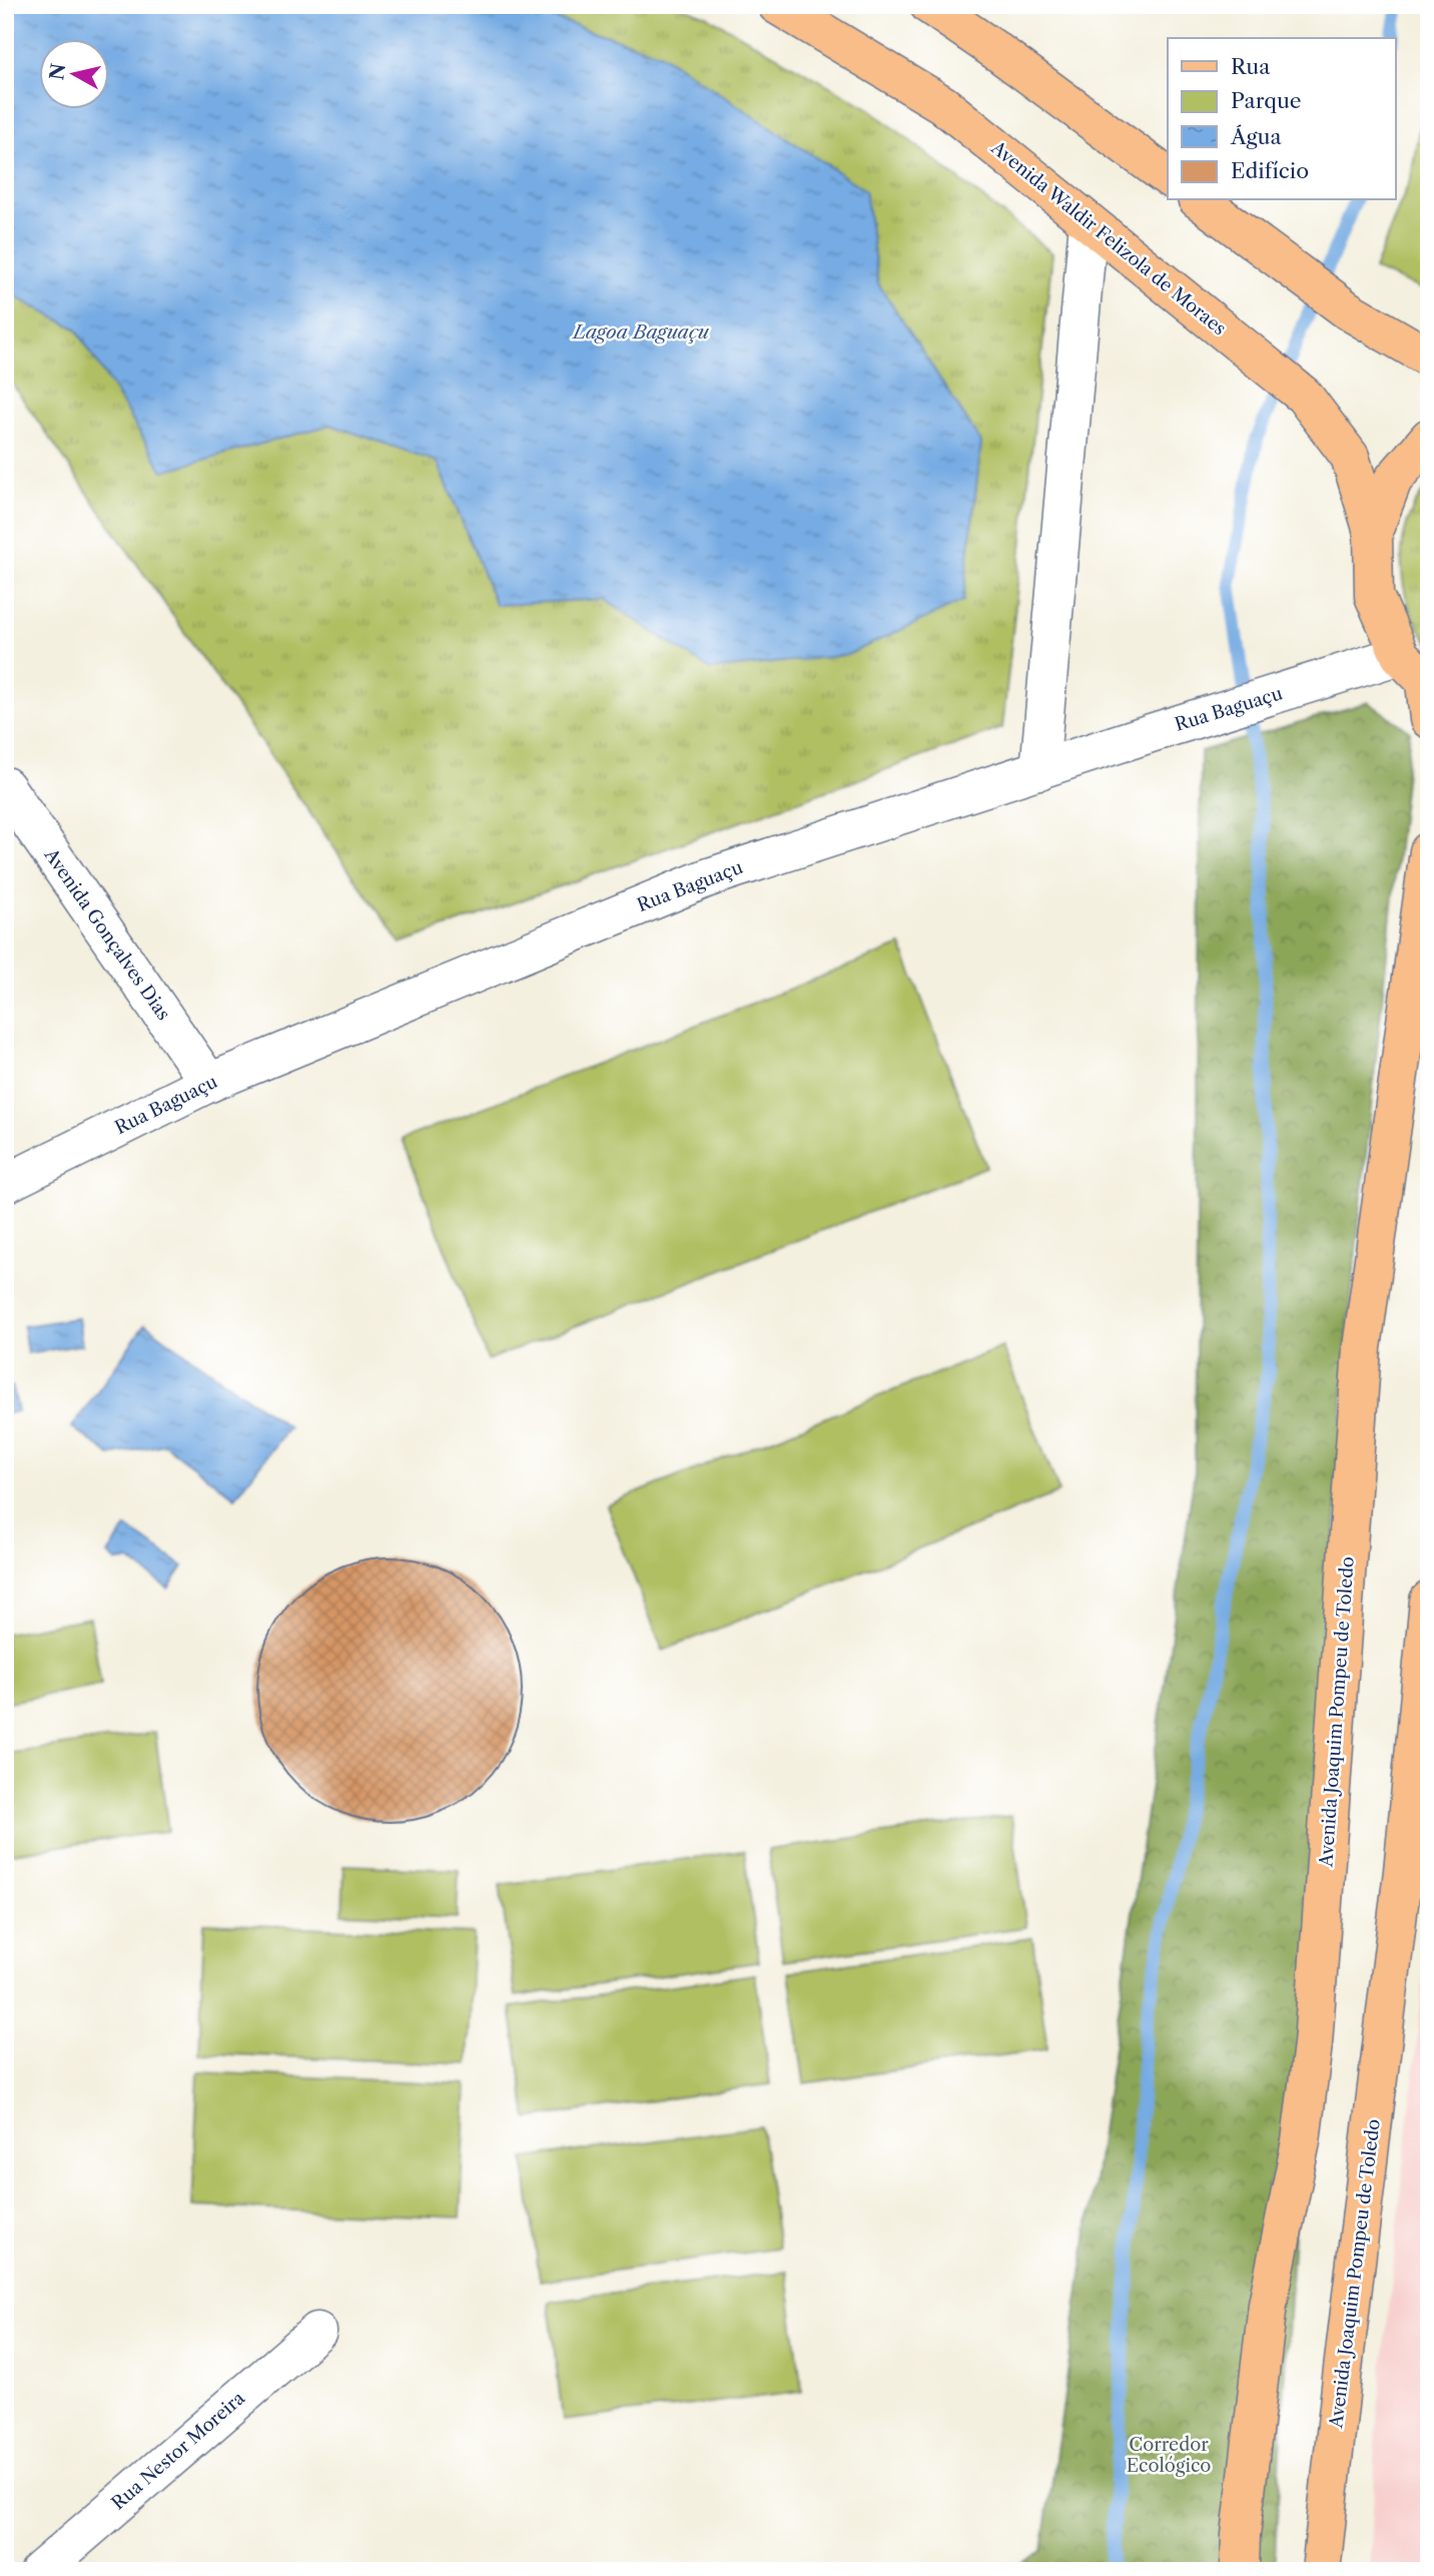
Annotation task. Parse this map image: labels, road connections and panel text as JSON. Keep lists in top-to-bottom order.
{
  "streets": {
    "main road": ["Avenida Waldir Felizola de Moraes", "Avenida Joaquim Pompeu de Toledo"],
    "street": ["Rua Baguaçu", "Avenida Gonçalves Dias", "Rua Nestor Moreira"]
  },
  "crossings": [
    ["Rua Baguaçu", "Avenida Gonçalves Dias"]
  ],
  "water": ["Lagoa Baguaçu"],
  "parks": ["Corredor Ecológico"],
  "legend": [
    "Rua",
    "Parque",
    "Água",
    "Edifício"
  ],
  "north": "left"
}
